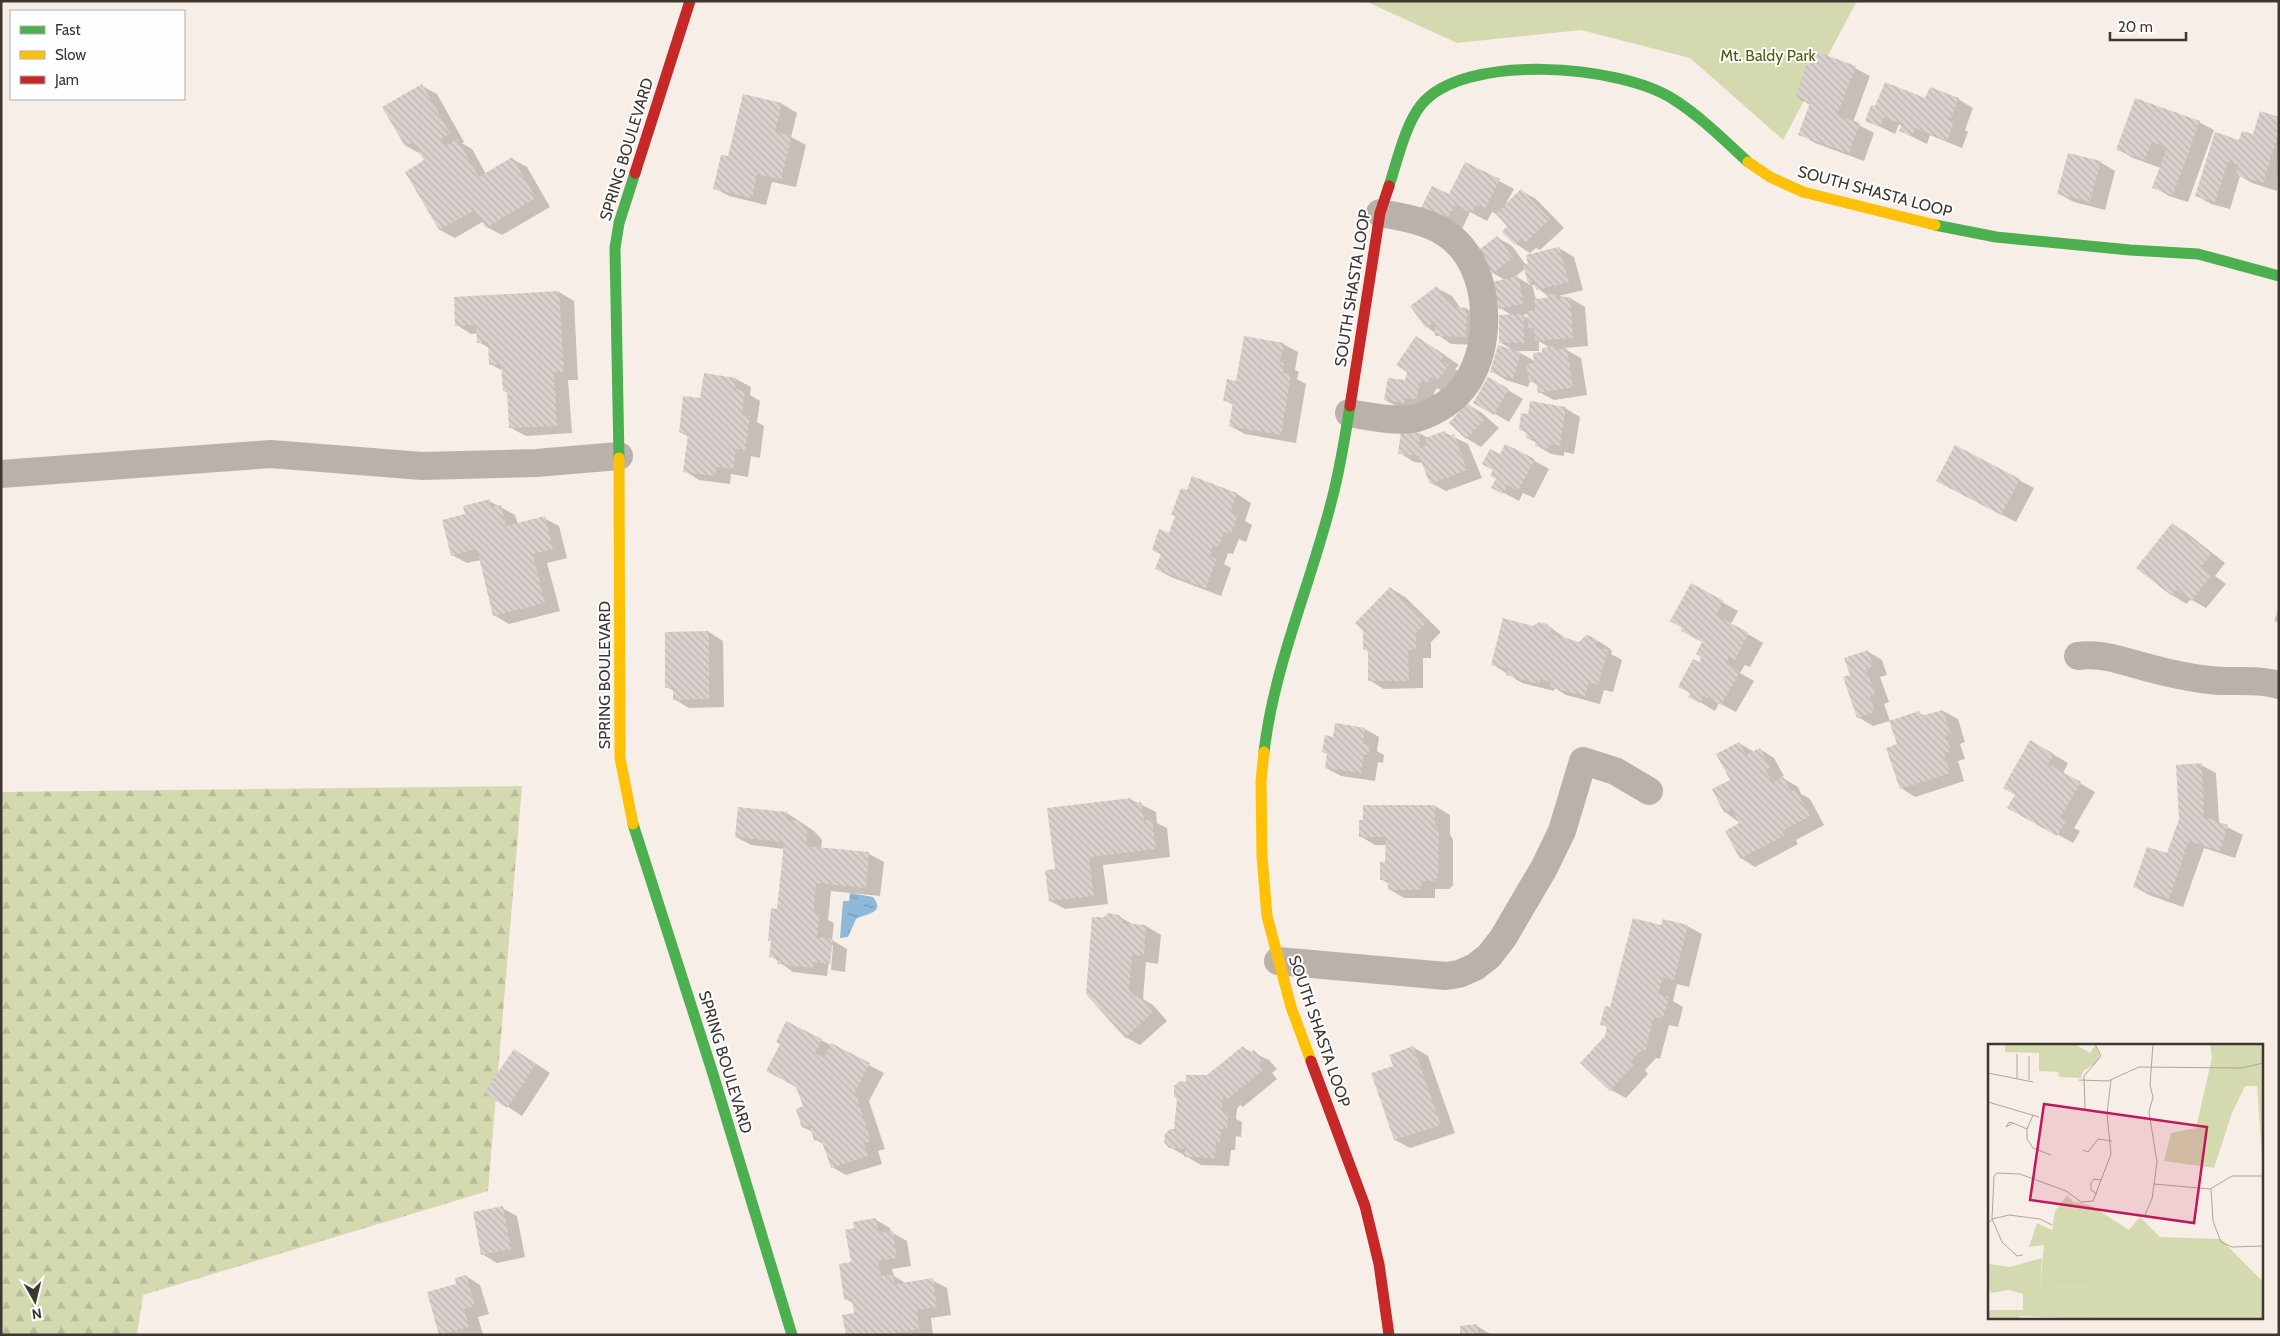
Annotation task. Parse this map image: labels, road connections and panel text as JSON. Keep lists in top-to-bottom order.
{
  "streets": {
    "street": ["SPRING BOULEVARD", "SOUTH SHASTA LOOP"]
  },
  "parks": ["Mt. Baldy Park"],
  "legend": ["Fast", "Slow", "Jam"],
  "scale_bar": "20 m",
  "north": "bottom"
}
